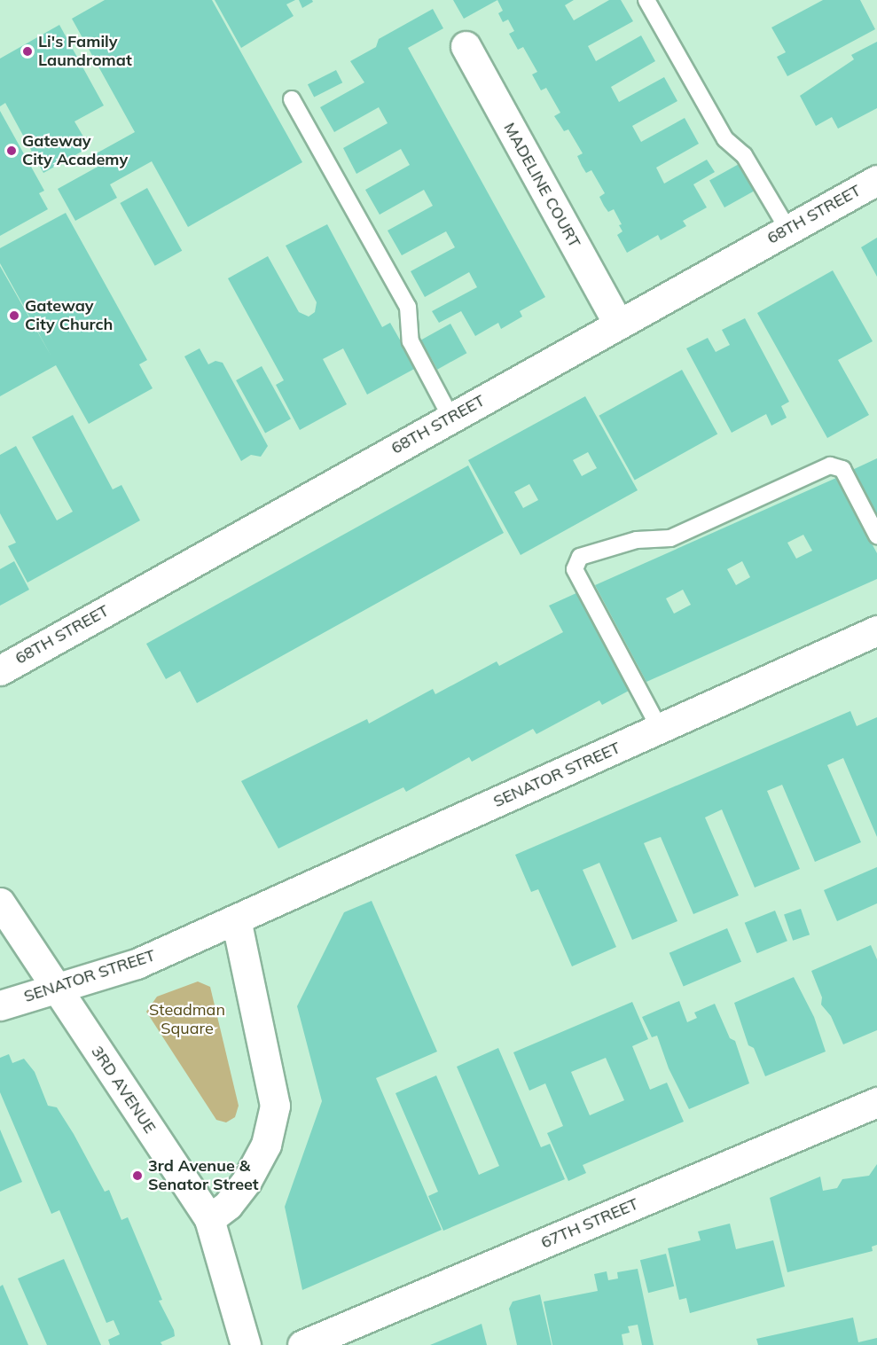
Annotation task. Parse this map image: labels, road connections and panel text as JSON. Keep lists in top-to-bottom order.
{
  "streets": {
    "street": [
      "MADELINE COURT",
      "68TH STREET",
      "SENATOR STREET",
      "3RD AVENUE",
      "67TH STREET"
    ]
  },
  "crossings": [
    ["MADELINE COURT", "68TH STREET"],
    ["SENATOR STREET", "3RD AVENUE"]
  ],
  "parks": ["Steadman Square"],
  "places": [
    "Li's Family Laundromat",
    "Gateway City Academy",
    "Gateway City Church",
    "3rd Avenue & Senator Street"
  ]
}
